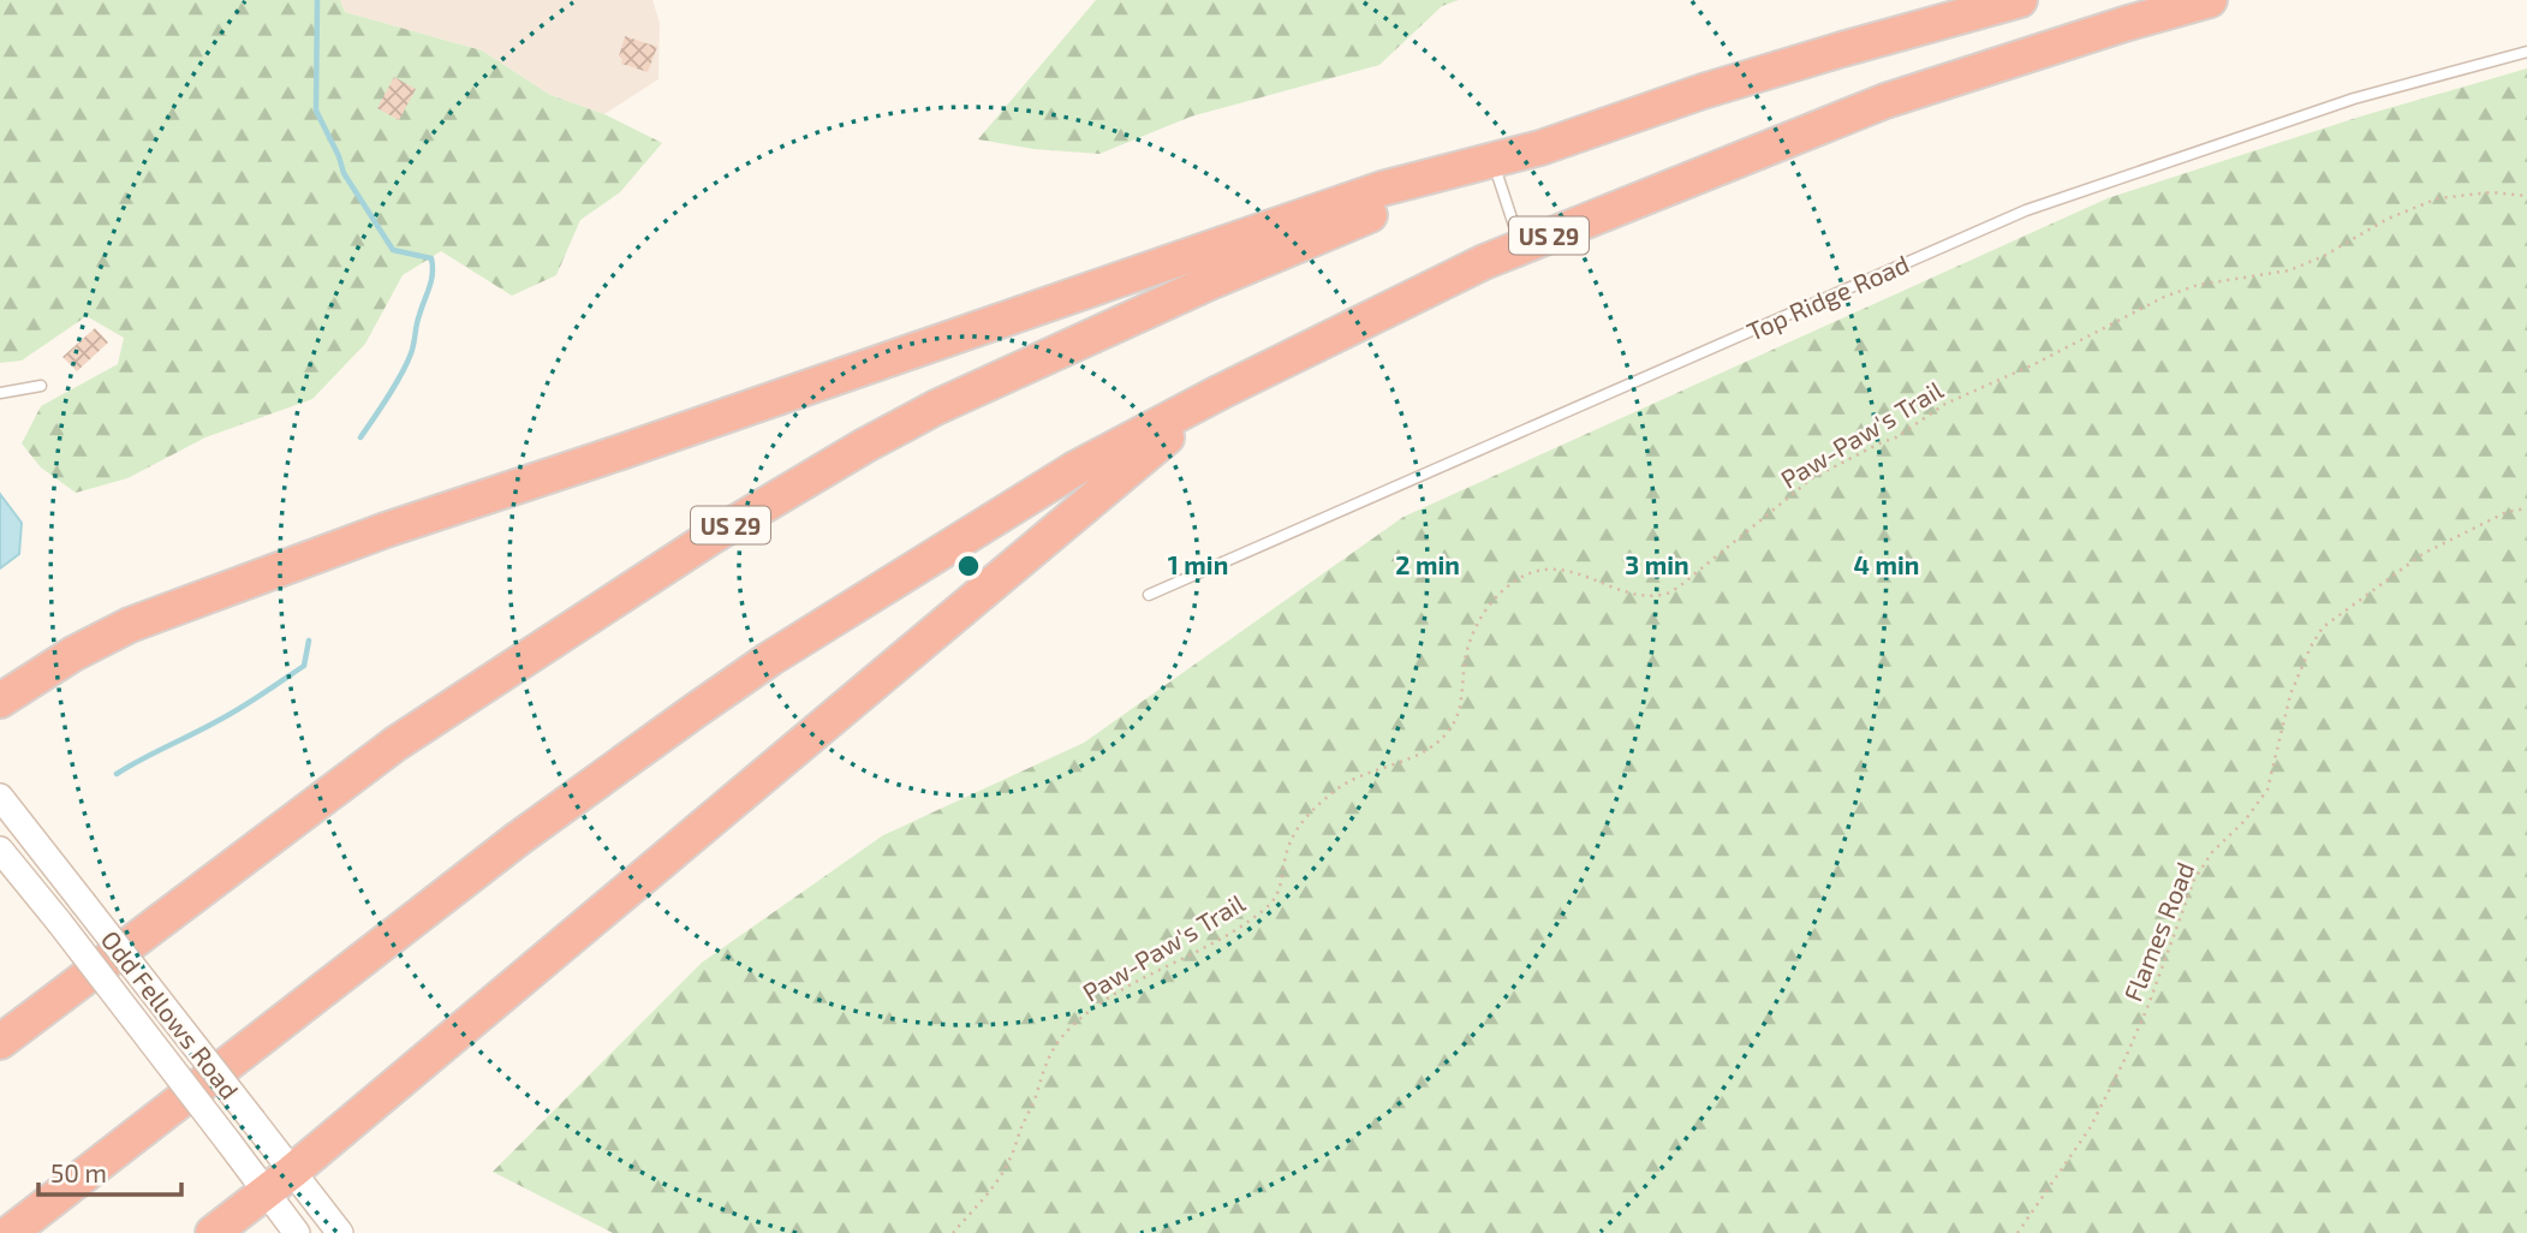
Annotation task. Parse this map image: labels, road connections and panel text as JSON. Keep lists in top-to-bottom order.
{
  "streets": {
    "highway": ["US 29"],
    "main road": ["Odd Fellows Road"],
    "lane": ["Top Ridge Road"],
    "path": ["Paw-Paw's Trail", "Flames Road"]
  },
  "scale_bar": "50 m",
  "rings": [
    "1 min",
    "2 min",
    "3 min",
    "4 min"
  ]
}
